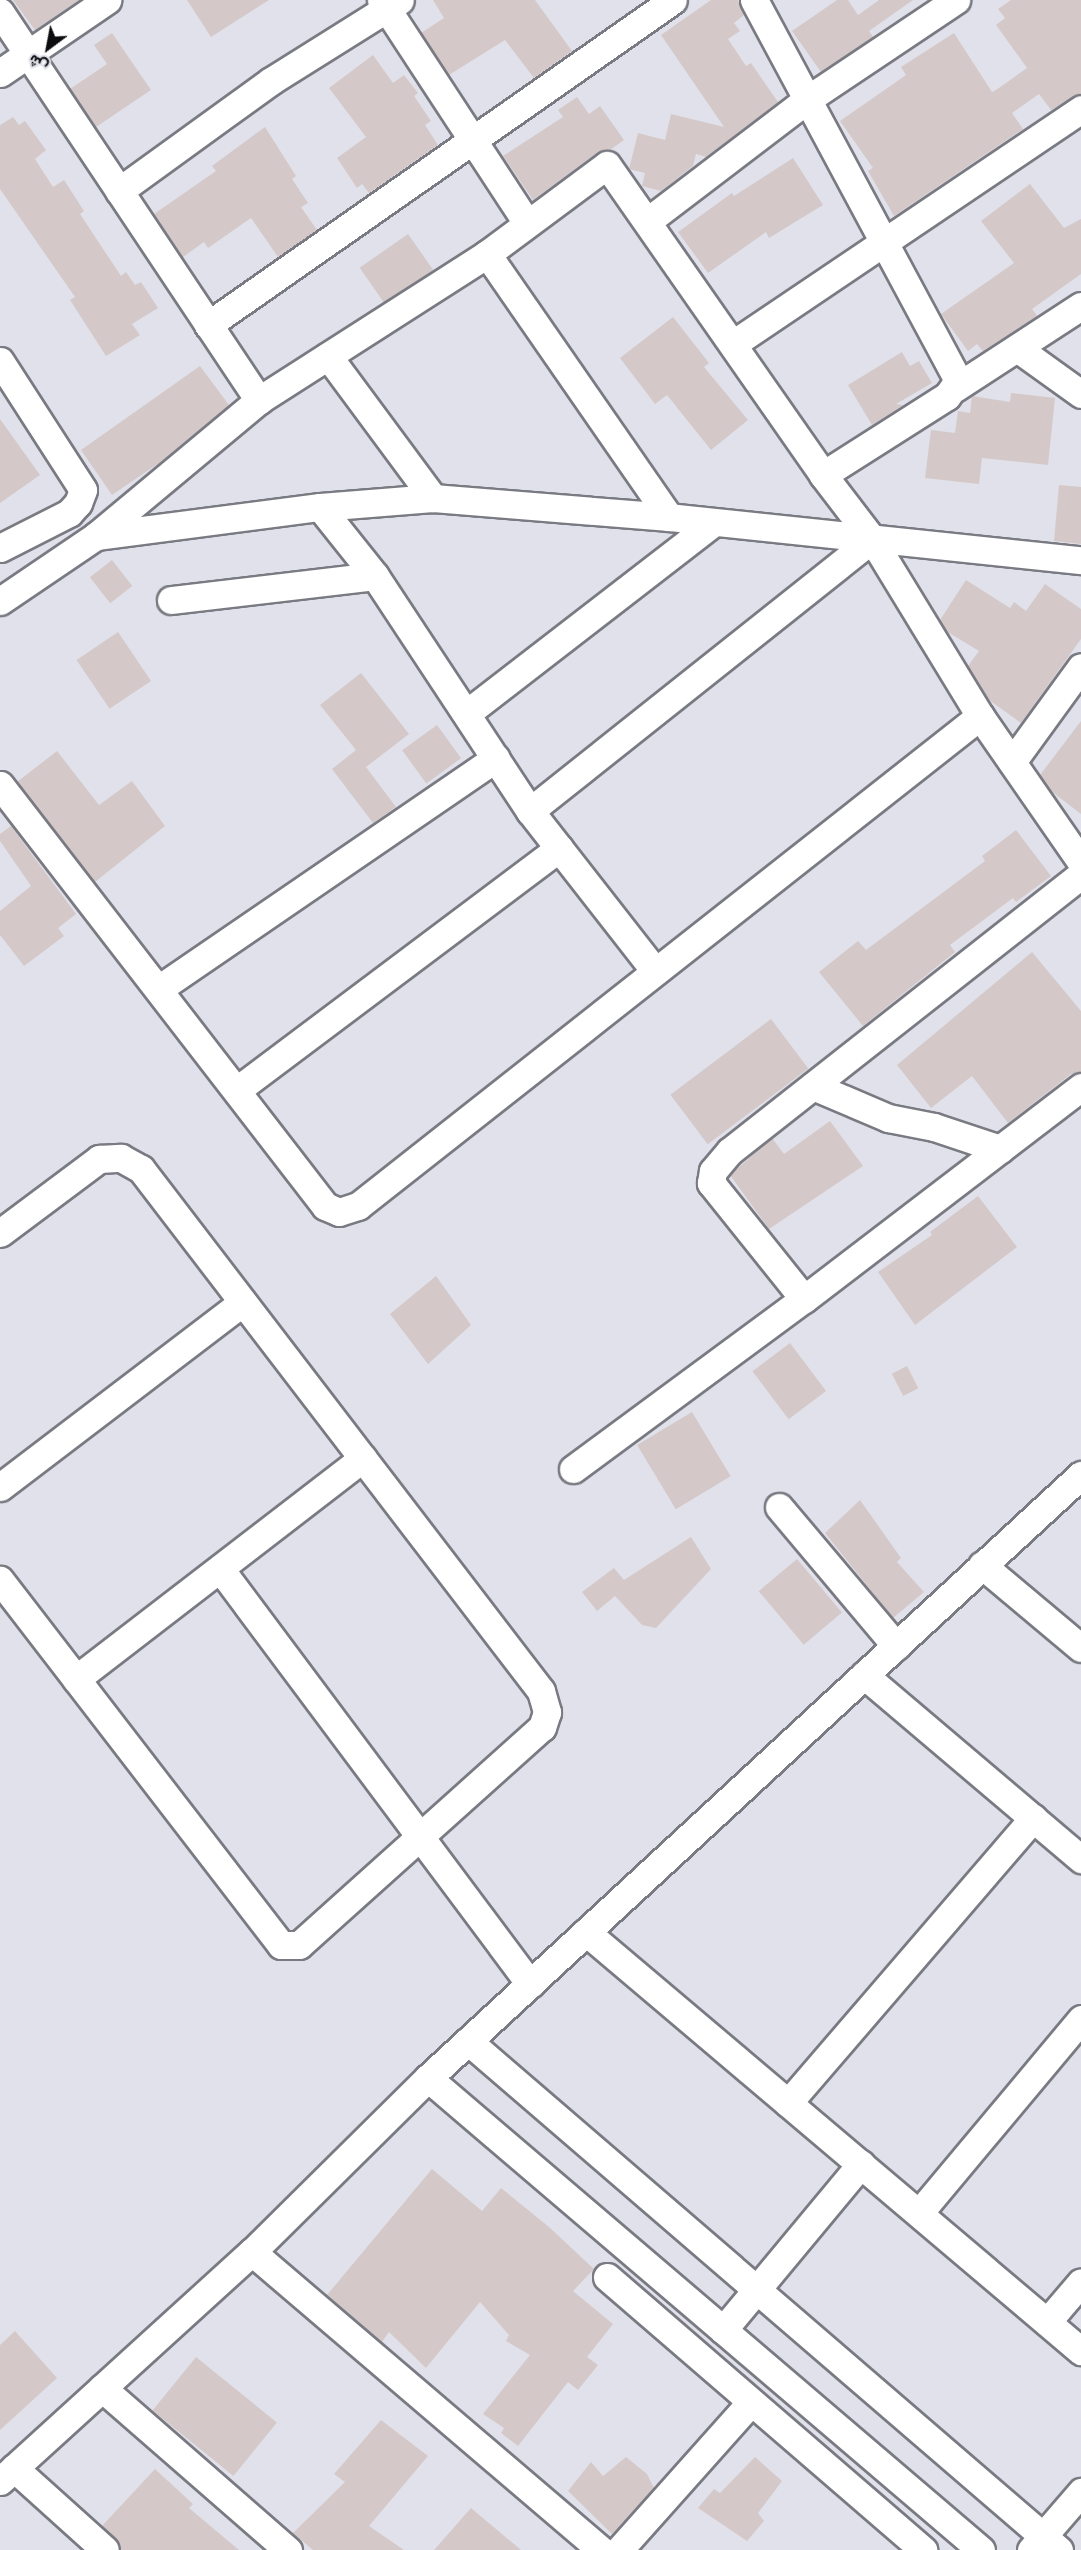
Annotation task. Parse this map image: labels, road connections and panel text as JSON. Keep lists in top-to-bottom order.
{
  "north": "bottom left"
}
